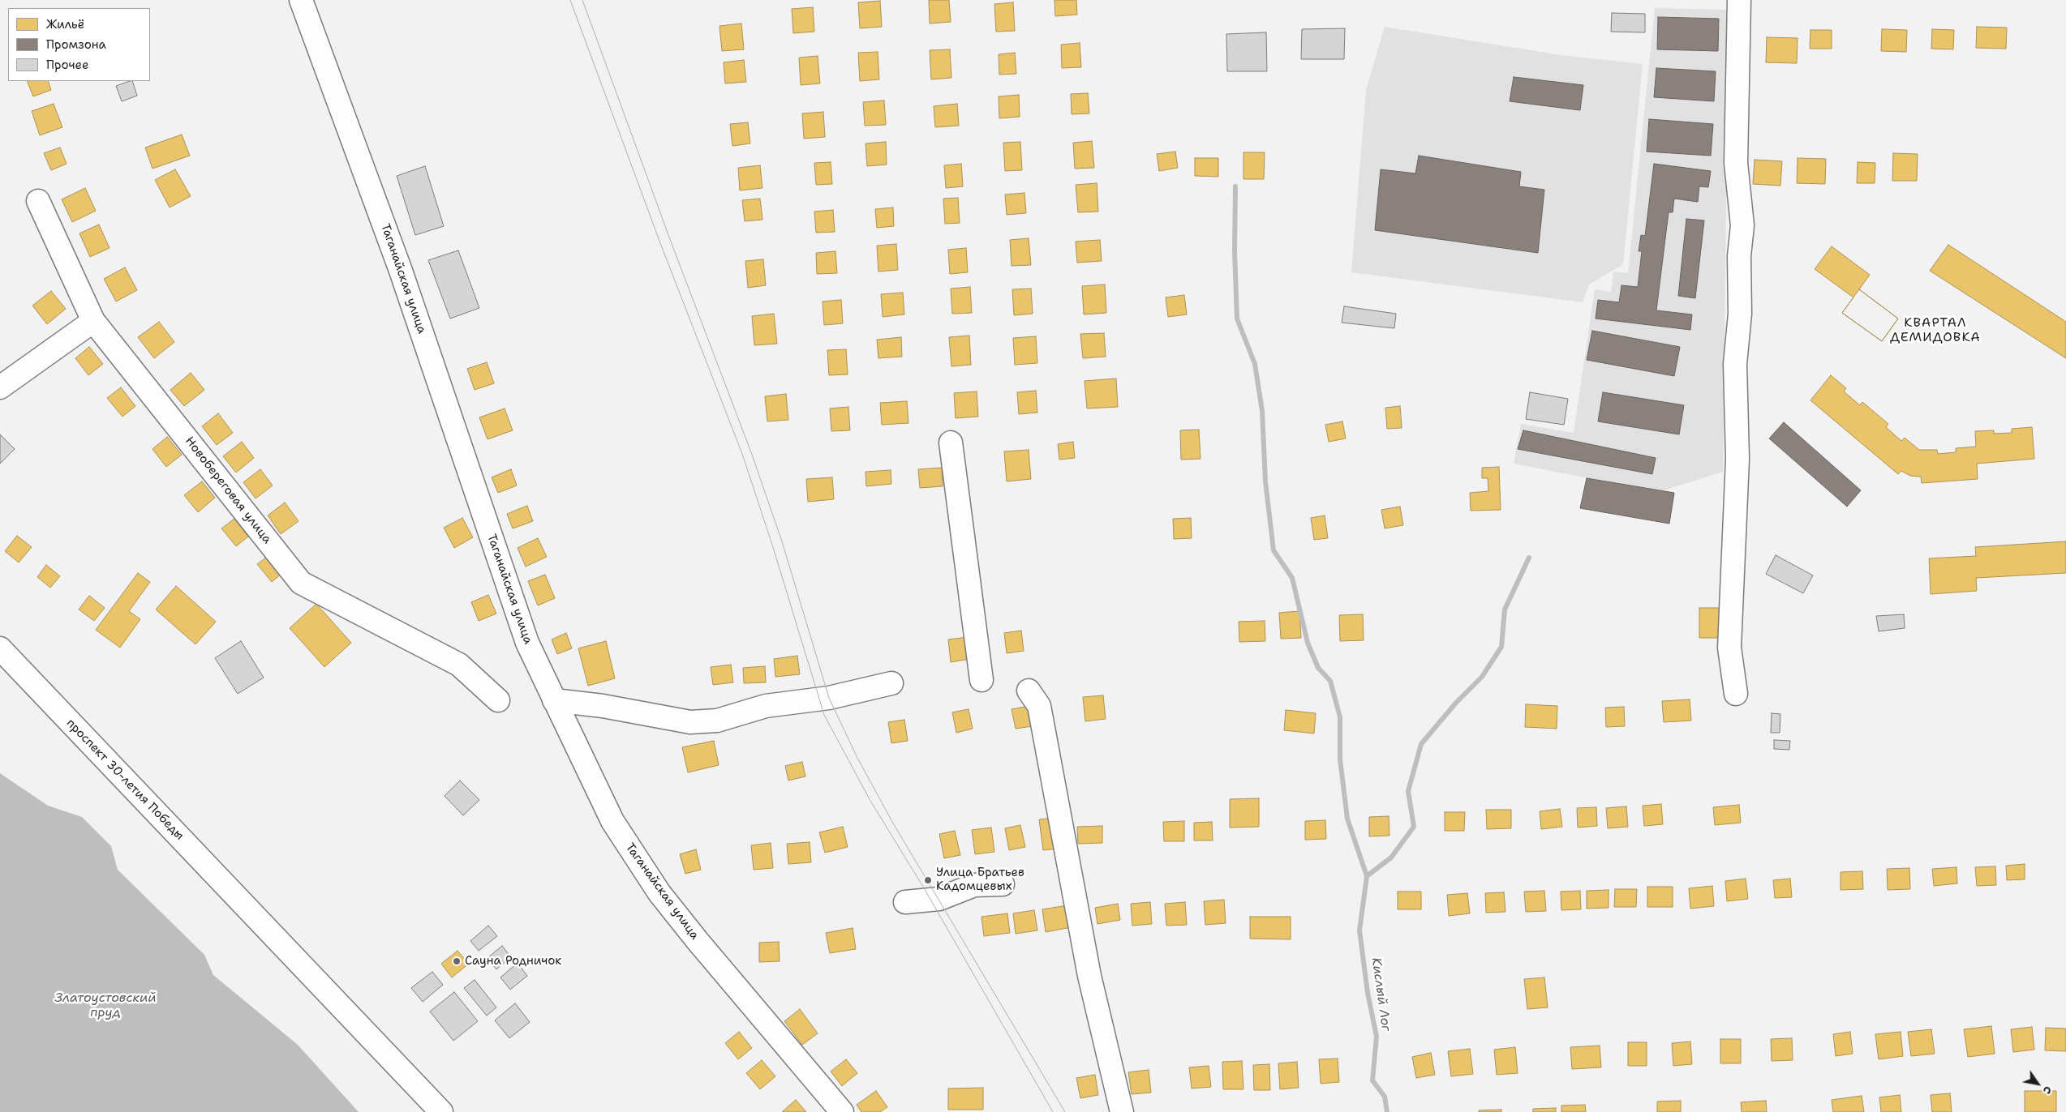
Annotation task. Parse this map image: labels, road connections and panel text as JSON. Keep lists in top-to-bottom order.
{
  "streets": {
    "street": ["Таганайская улица", "Новобереговая улица", "проспект 30-летия Победы"]
  },
  "districts": ["КВАРТАЛ ДЕМИДОВКА"],
  "water": ["Кислый Лог", "Златоустовский пруд"],
  "places": ["Улица Братьев Кадомцевых", "Сауна Родничок"],
  "legend": ["Жильё", "Промзона", "Прочее"],
  "north": "bottom right"
}
